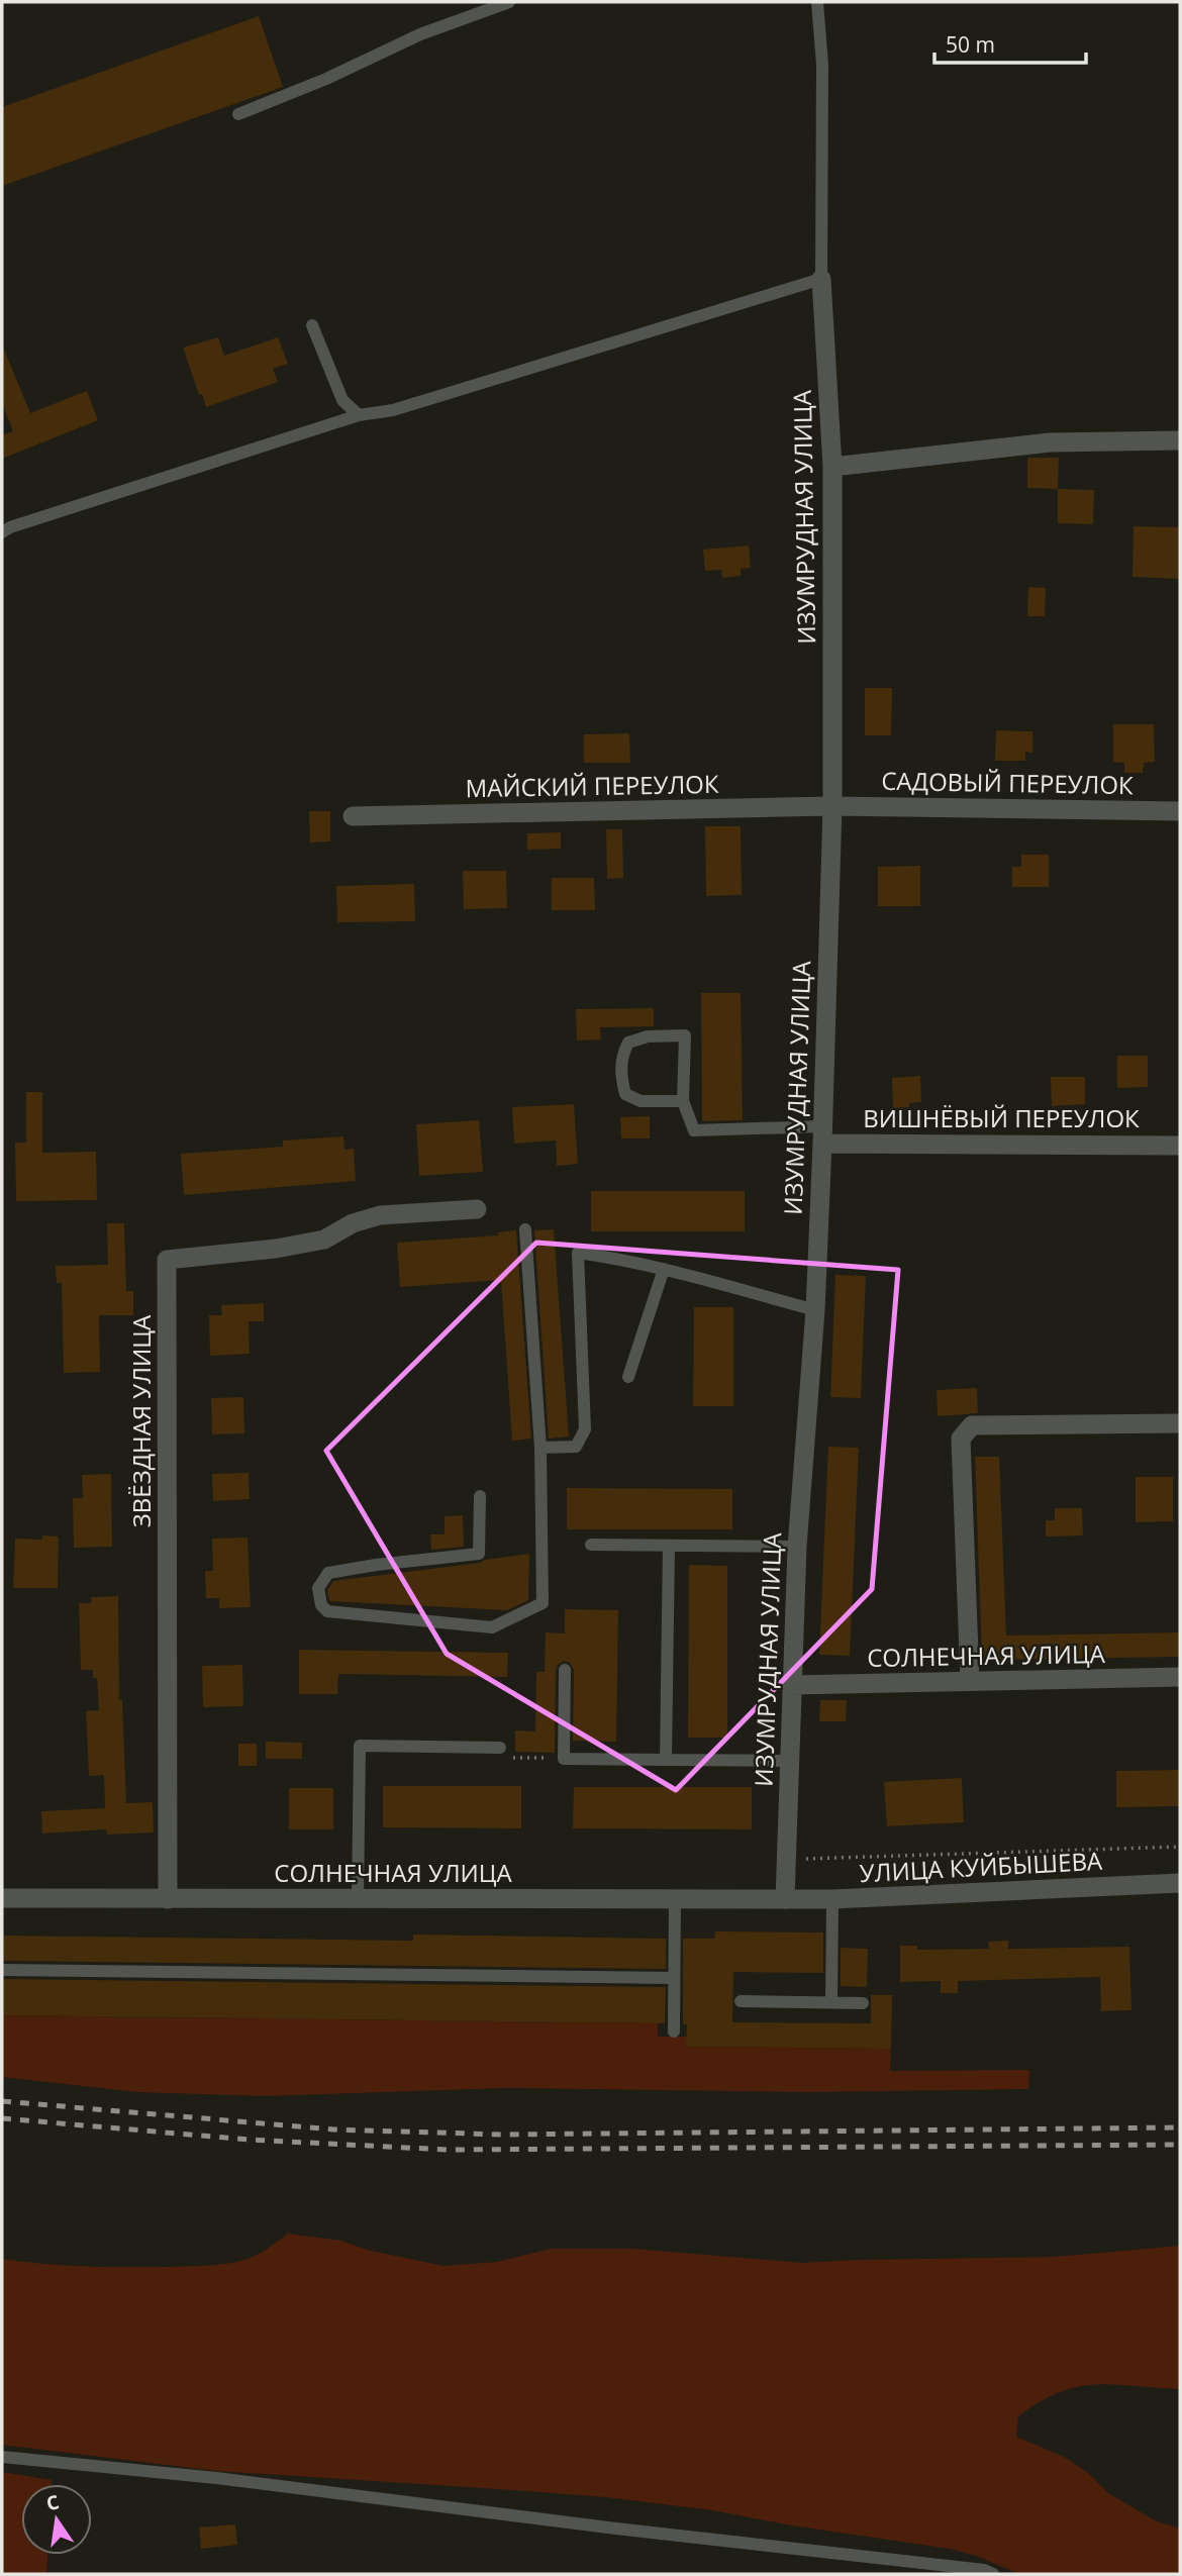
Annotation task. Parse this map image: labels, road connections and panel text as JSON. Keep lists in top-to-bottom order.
{
  "streets": {
    "street": [
      "ИЗУМРУДНАЯ УЛИЦА",
      "САДОВЫЙ ПЕРЕУЛОК",
      "МАЙСКИЙ ПЕРЕУЛОК",
      "ВИШНЁВЫЙ ПЕРЕУЛОК",
      "ЗВЁЗДНАЯ УЛИЦА",
      "СОЛНЕЧНАЯ УЛИЦА",
      "УЛИЦА КУЙБЫШЕВА"
    ]
  },
  "crossings": [
    ["ИЗУМРУДНАЯ УЛИЦА", "САДОВЫЙ ПЕРЕУЛОК"],
    ["ИЗУМРУДНАЯ УЛИЦА", "МАЙСКИЙ ПЕРЕУЛОК"],
    ["ИЗУМРУДНАЯ УЛИЦА", "ВИШНЁВЫЙ ПЕРЕУЛОК"],
    ["ИЗУМРУДНАЯ УЛИЦА", "СОЛНЕЧНАЯ УЛИЦА"],
    ["ИЗУМРУДНАЯ УЛИЦА", "УЛИЦА КУЙБЫШЕВА"],
    ["САДОВЫЙ ПЕРЕУЛОК", "МАЙСКИЙ ПЕРЕУЛОК"],
    ["ЗВЁЗДНАЯ УЛИЦА", "СОЛНЕЧНАЯ УЛИЦА"],
    ["СОЛНЕЧНАЯ УЛИЦА", "УЛИЦА КУЙБЫШЕВА"]
  ],
  "scale_bar": "50 m",
  "north": "top"
}
